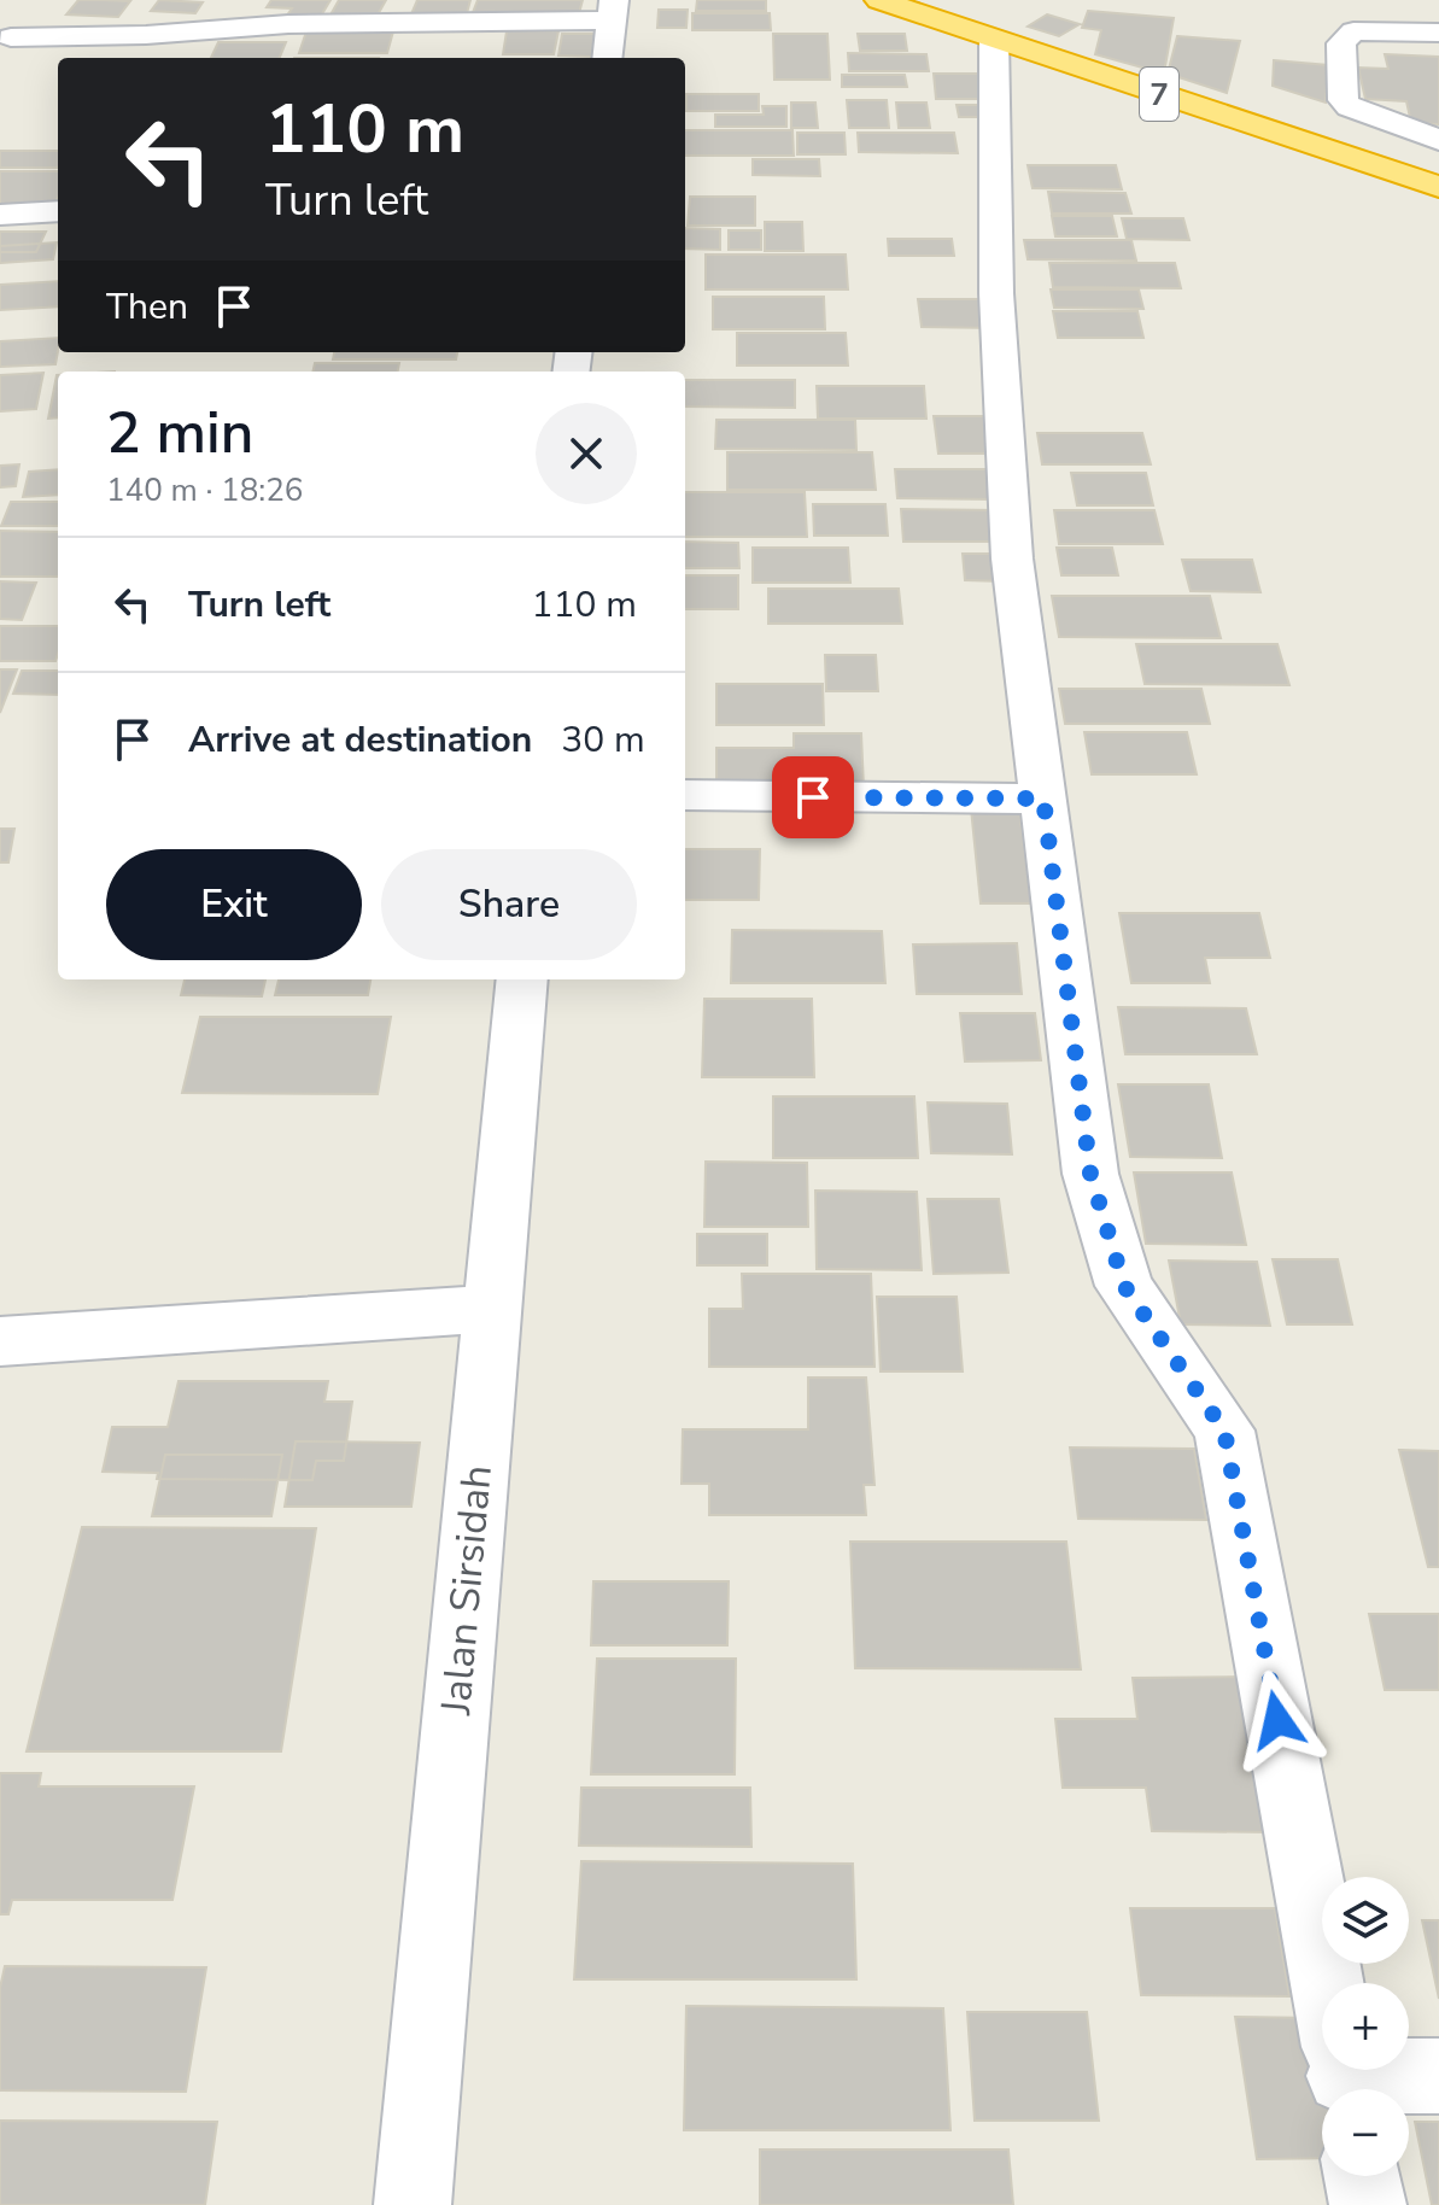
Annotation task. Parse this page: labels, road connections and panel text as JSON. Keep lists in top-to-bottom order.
{
  "streets": {
    "highway": ["7"],
    "street": ["Jalan Sirsidah"]
  },
  "page": {
    "turn": ["110 m", "Turn left"],
    "then": "Then",
    "heading": ["2 min", "140 m · 18:26"],
    "list": [
      {
        "name": "Turn left",
        "value": "110 m"
      },
      {
        "name": "Arrive at destination",
        "value": "30 m"
      }
    ],
    "buttons": ["Exit", "Share"],
    "map_buttons": ["+", "−"]
  }
}
